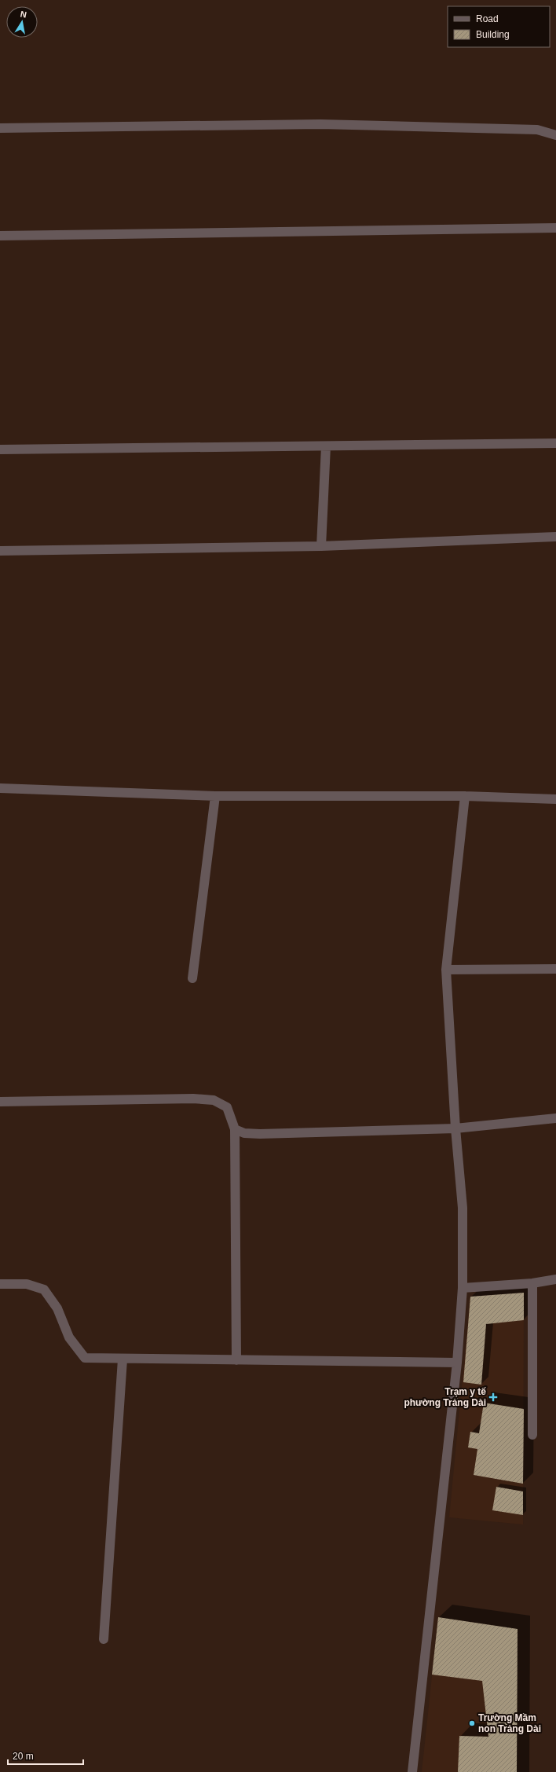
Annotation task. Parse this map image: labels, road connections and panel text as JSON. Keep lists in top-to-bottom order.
{
  "places": {
    "health": ["Trạm y tế phường Trảng Dài"],
    "other": ["Trường Mầm non Trảng Dài"]
  },
  "legend": ["Road", "Building"],
  "scale_bar": "20 m",
  "north": "top"
}
